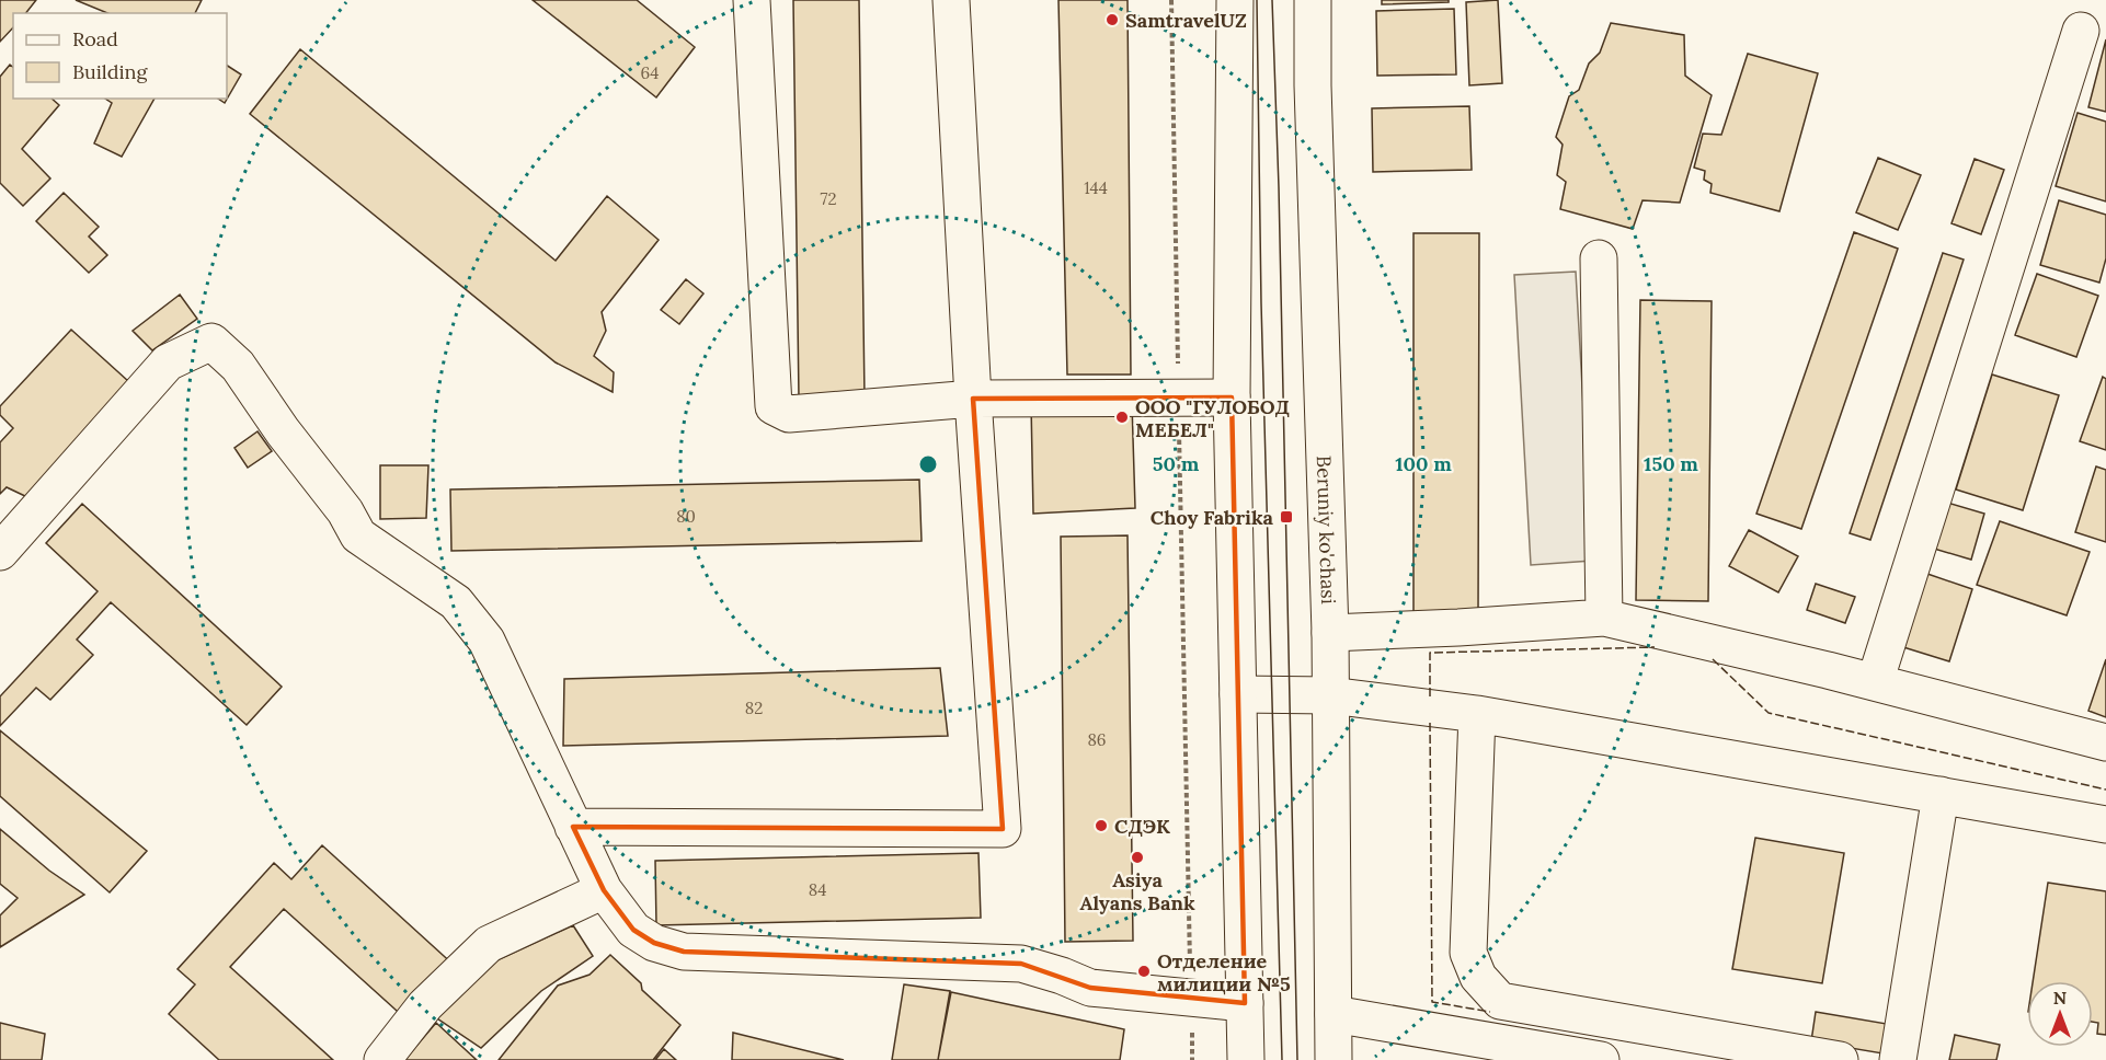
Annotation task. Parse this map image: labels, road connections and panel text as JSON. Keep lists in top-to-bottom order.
{
  "streets": {
    "street": ["Beruniy ko'chasi"]
  },
  "places": {
    "other": [
      "SamtravelUZ",
      "ООО \"ГУЛОБОД МЕБЕЛ\"",
      "СДЭК",
      "Asiya Alyans Bank",
      "Отделение милиции №5"
    ],
    "transit": ["Choy Fabrika"]
  },
  "house_numbers": [
    "64",
    "144",
    "72",
    "80",
    "82",
    "86",
    "84"
  ],
  "legend": ["Road", "Building"],
  "north": "top",
  "rings": ["50 m", "100 m", "150 m"]
}
